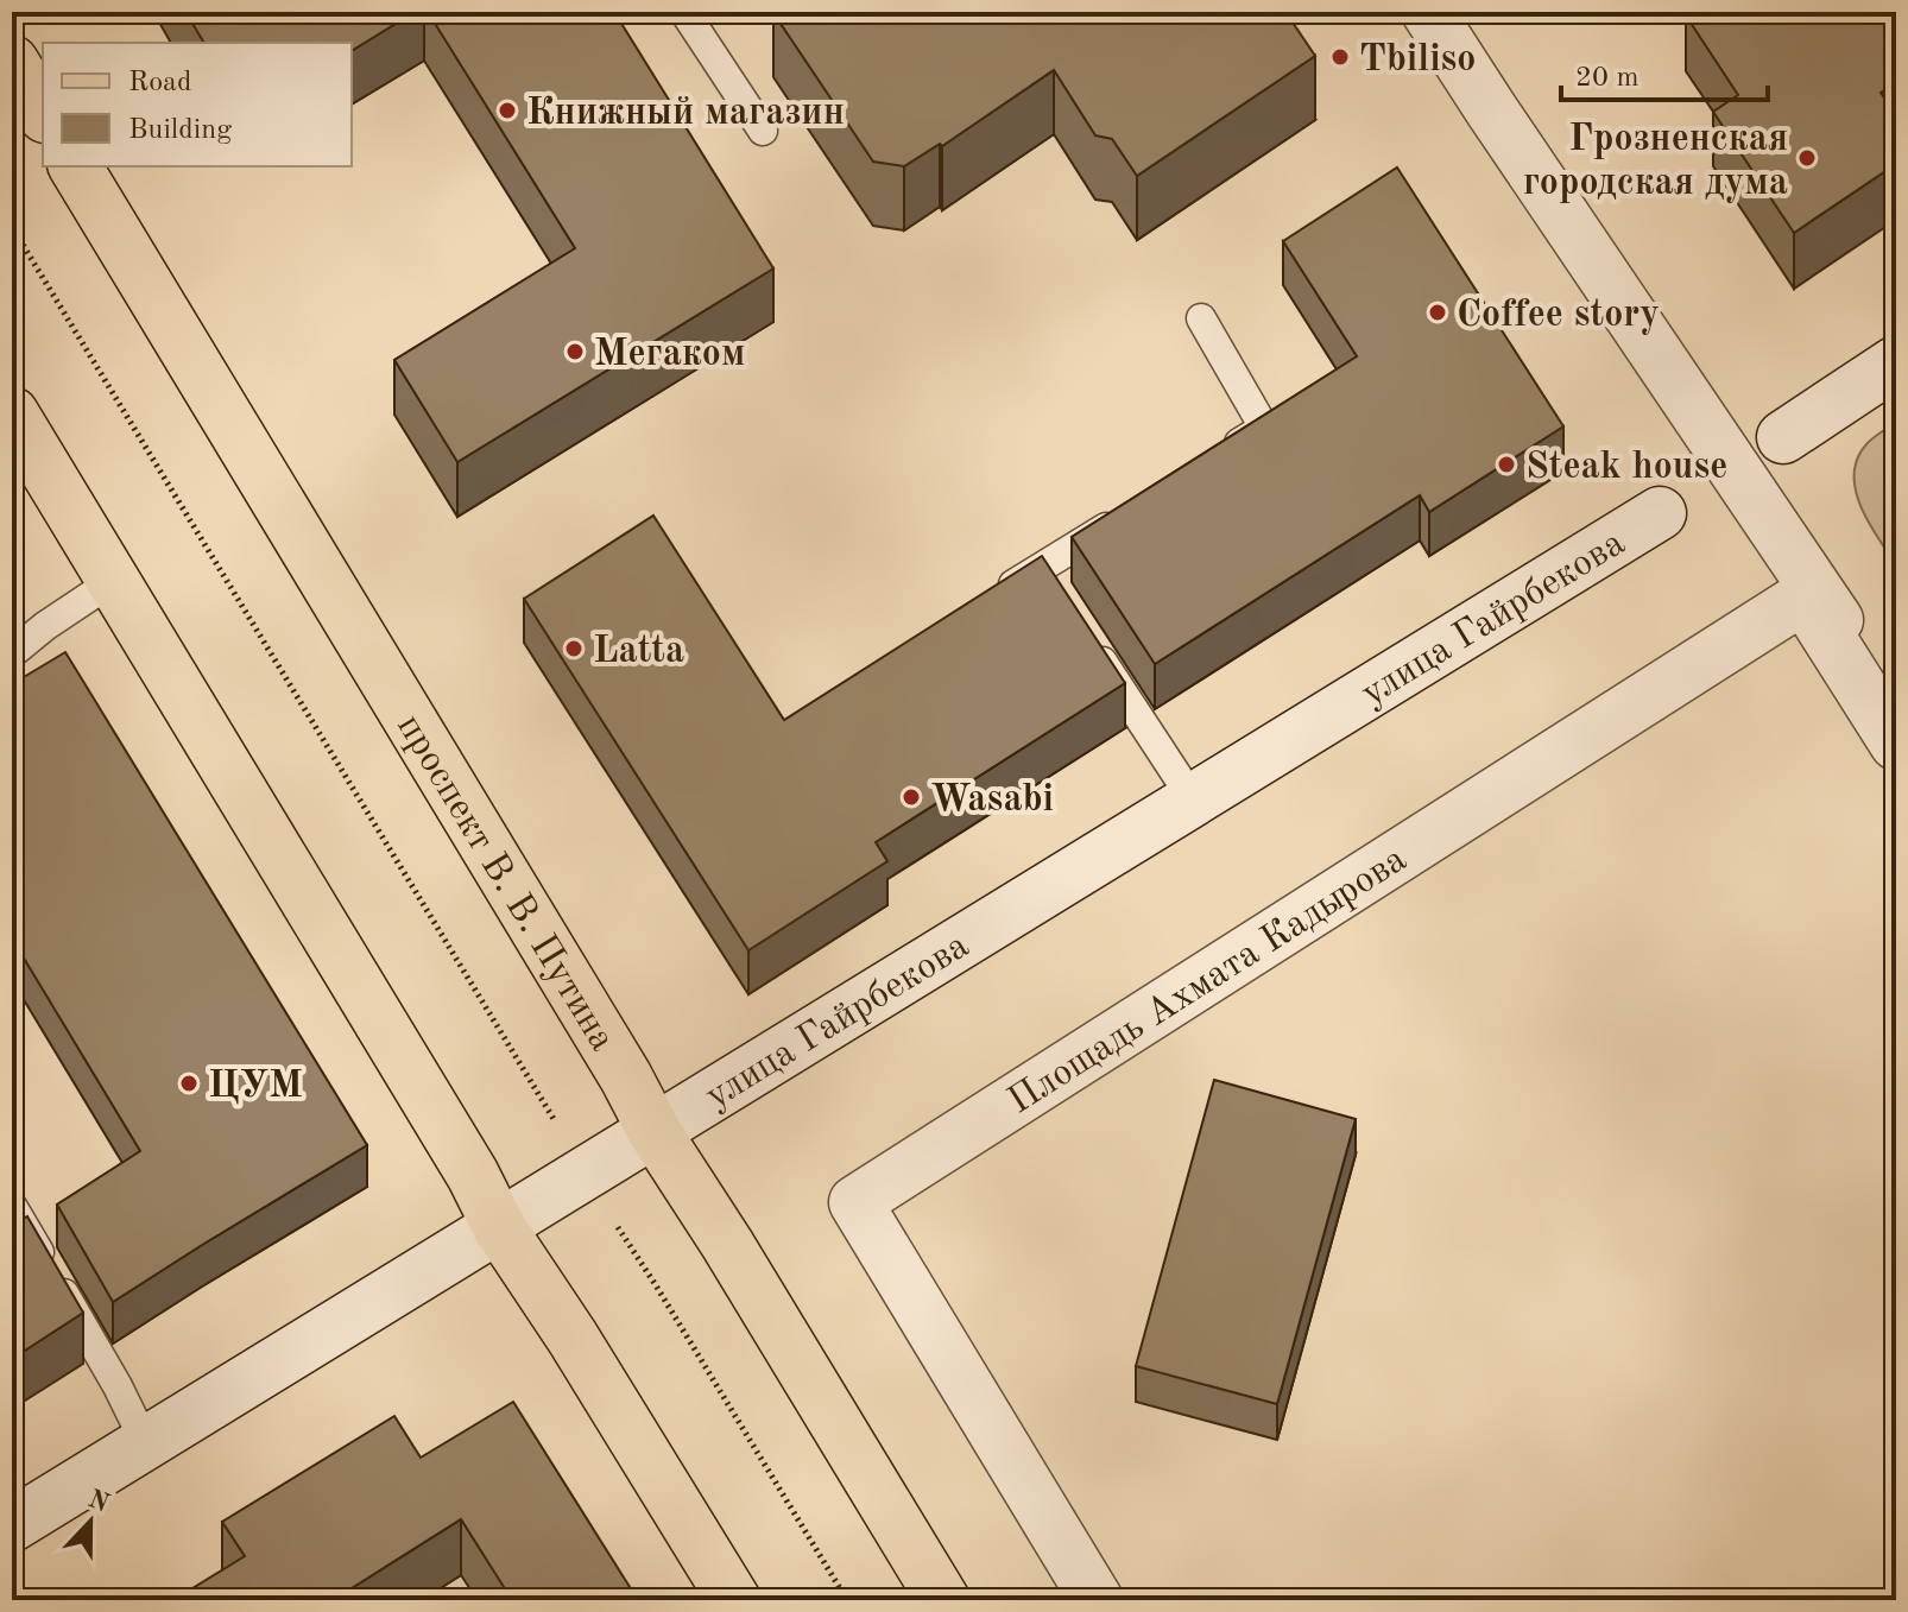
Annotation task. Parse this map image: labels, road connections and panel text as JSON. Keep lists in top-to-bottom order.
{
  "streets": {
    "main road": ["проспект В. В. Путина"],
    "street": ["улица Гайрбекова", "Площадь Ахмата Кадырова"]
  },
  "crossings": [
    ["улица Гайрбекова", "проспект В. В. Путина"]
  ],
  "places": [
    "Tbiliso",
    "Книжный магазин",
    "Грозненская городская дума",
    "Coffee story",
    "Мегаком",
    "Steak house",
    "Latta",
    "Wasabi",
    "ЦУМ"
  ],
  "legend": ["Road", "Building"],
  "scale_bar": "20 m",
  "north": "top"
}
